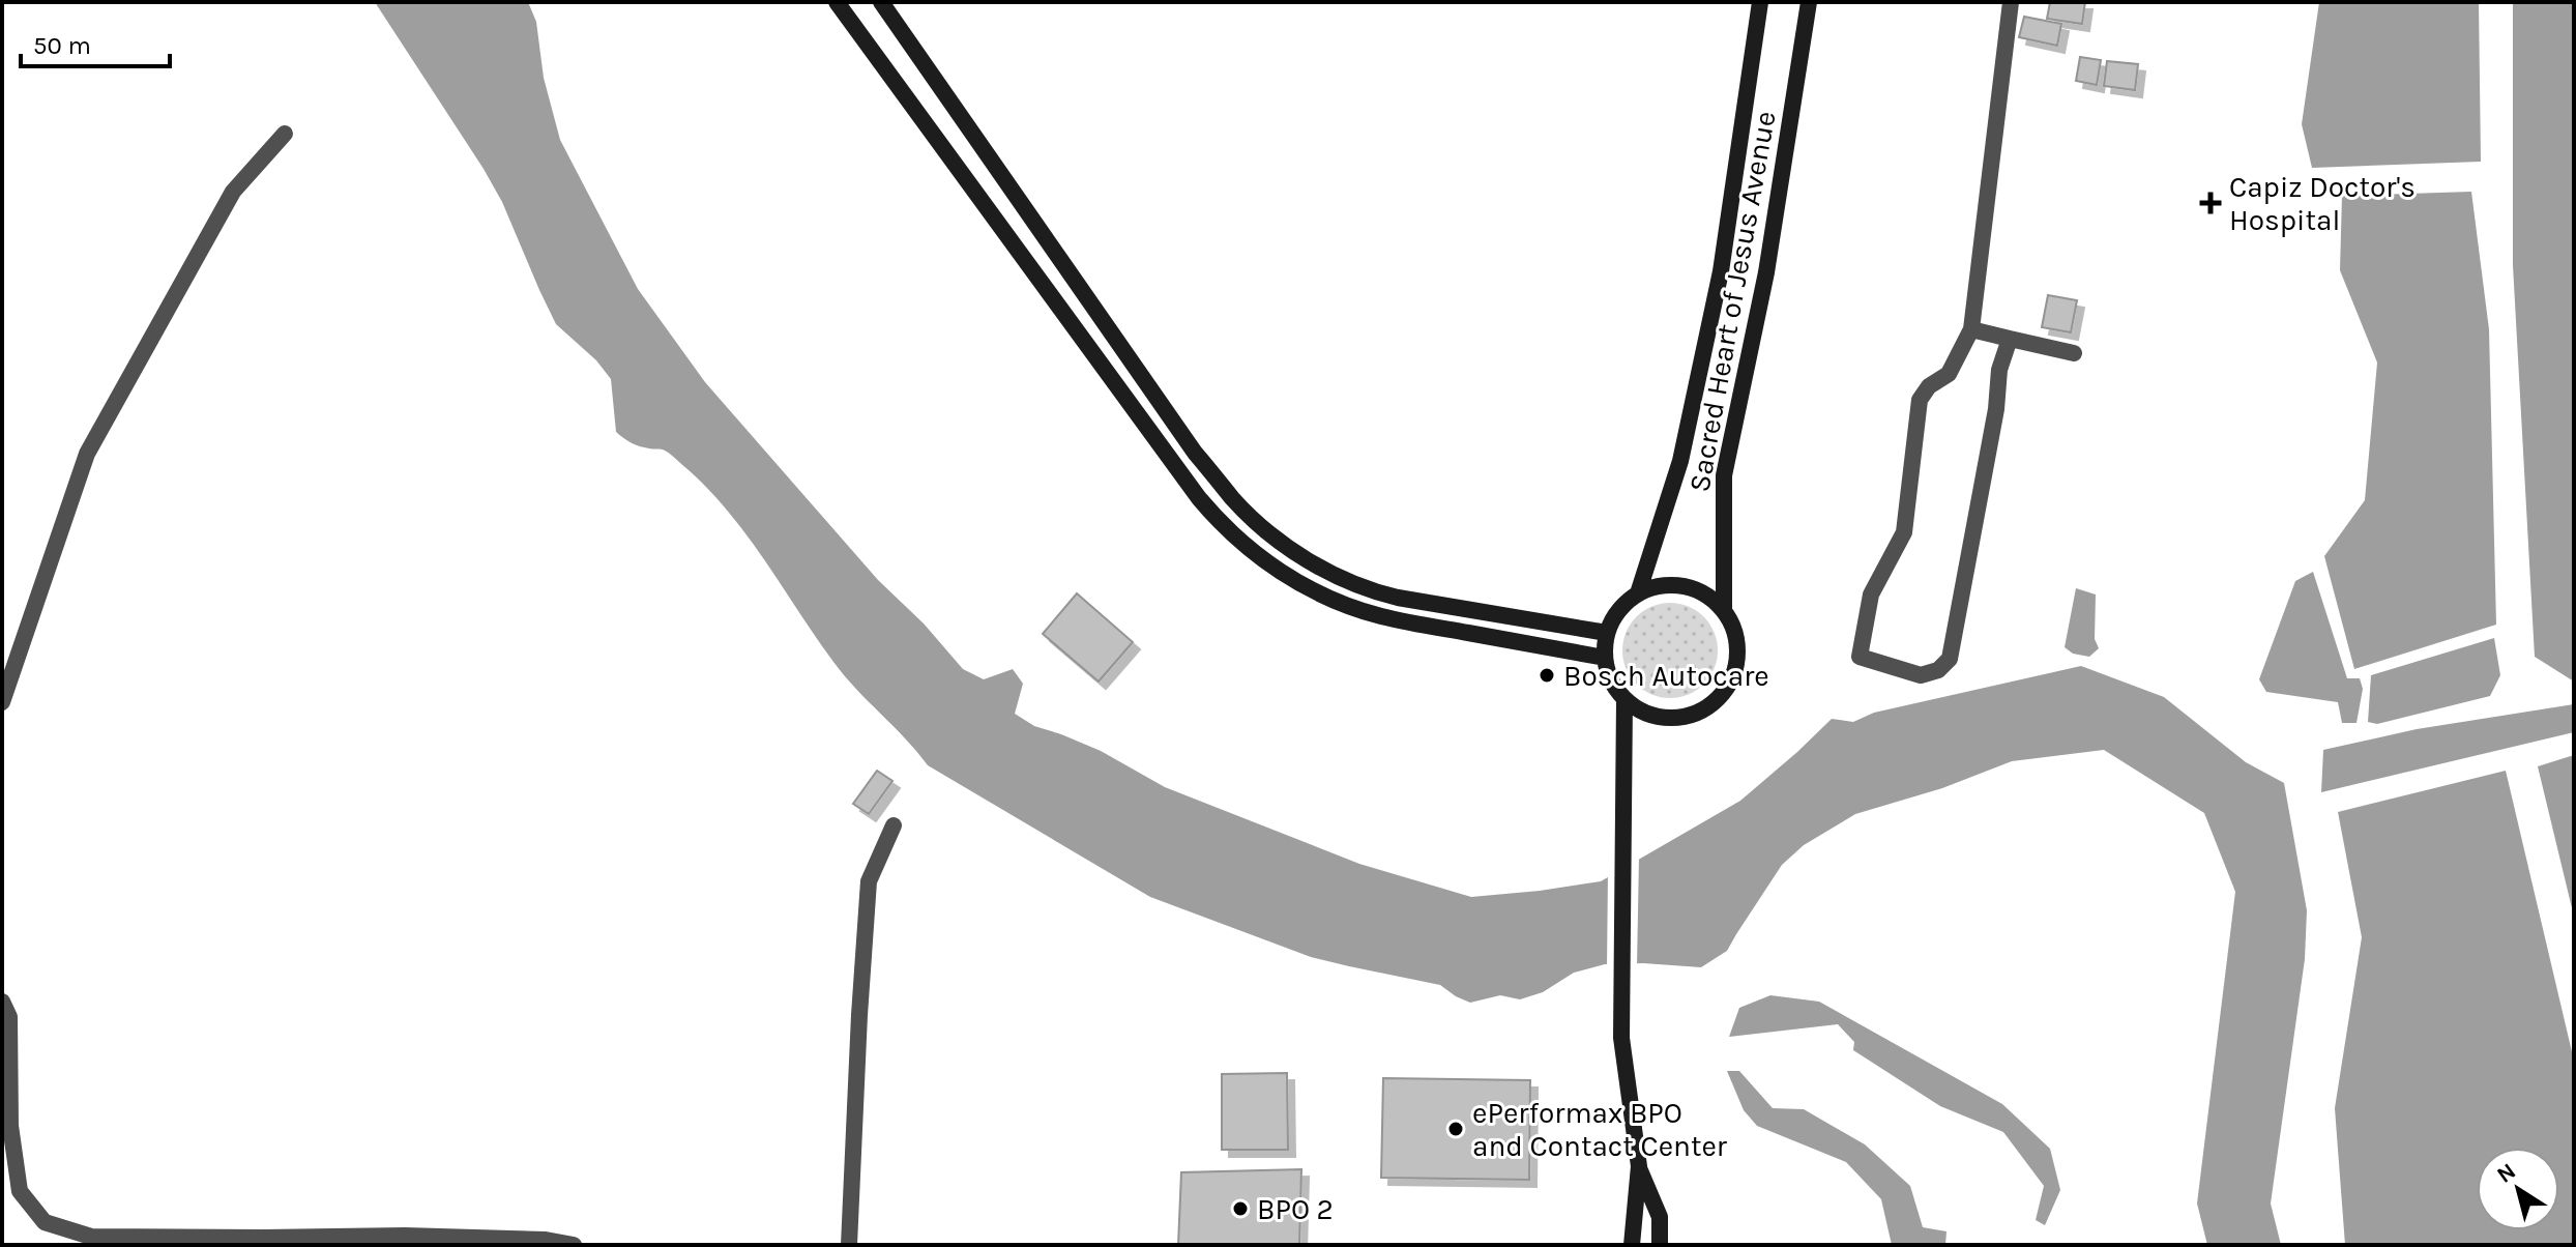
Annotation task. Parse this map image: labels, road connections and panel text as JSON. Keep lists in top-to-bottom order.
{
  "streets": {
    "main road": ["Sacred Heart of Jesus Avenue"]
  },
  "places": {
    "health": ["Capiz Doctor's Hospital"],
    "other": ["Bosch Autocare", "ePerformax BPO and Contact Center", "BPO 2"]
  },
  "scale_bar": "50 m",
  "north": "top left"
}
